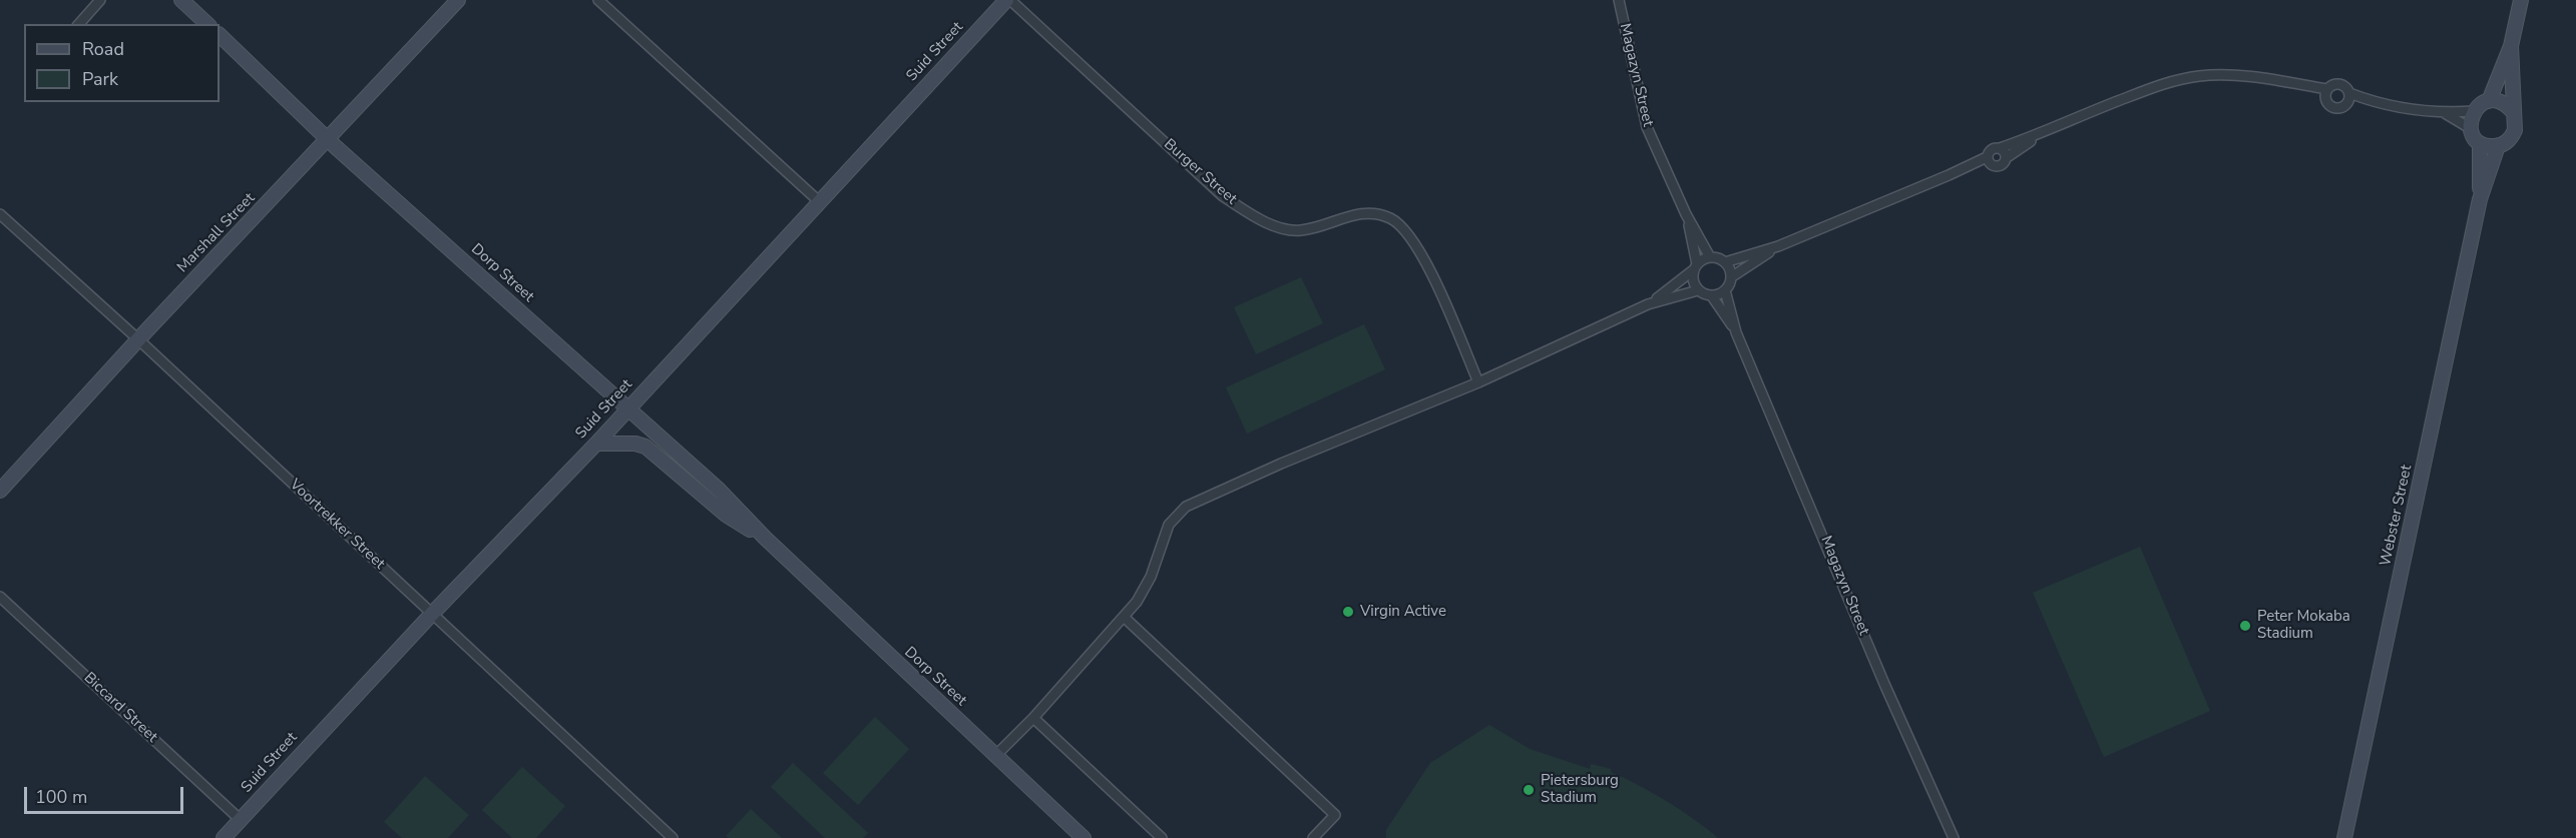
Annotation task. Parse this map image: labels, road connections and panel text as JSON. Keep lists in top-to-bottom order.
{
  "streets": {
    "street": [
      "Suid Street",
      "Magazyn Street",
      "Burger Street",
      "Marshall Street",
      "Dorp Street",
      "Webster Street",
      "Voortrekker Street",
      "Biccard Street"
    ]
  },
  "crossings": [
    ["Suid Street", "Burger Street"],
    ["Suid Street", "Dorp Street"],
    ["Suid Street", "Voortrekker Street"],
    ["Suid Street", "Biccard Street"],
    ["Marshall Street", "Dorp Street"],
    ["Marshall Street", "Voortrekker Street"]
  ],
  "places": ["Virgin Active", "Peter Mokaba Stadium", "Pietersburg Stadium"],
  "legend": ["Road", "Park"],
  "scale_bar": "100 m"
}
